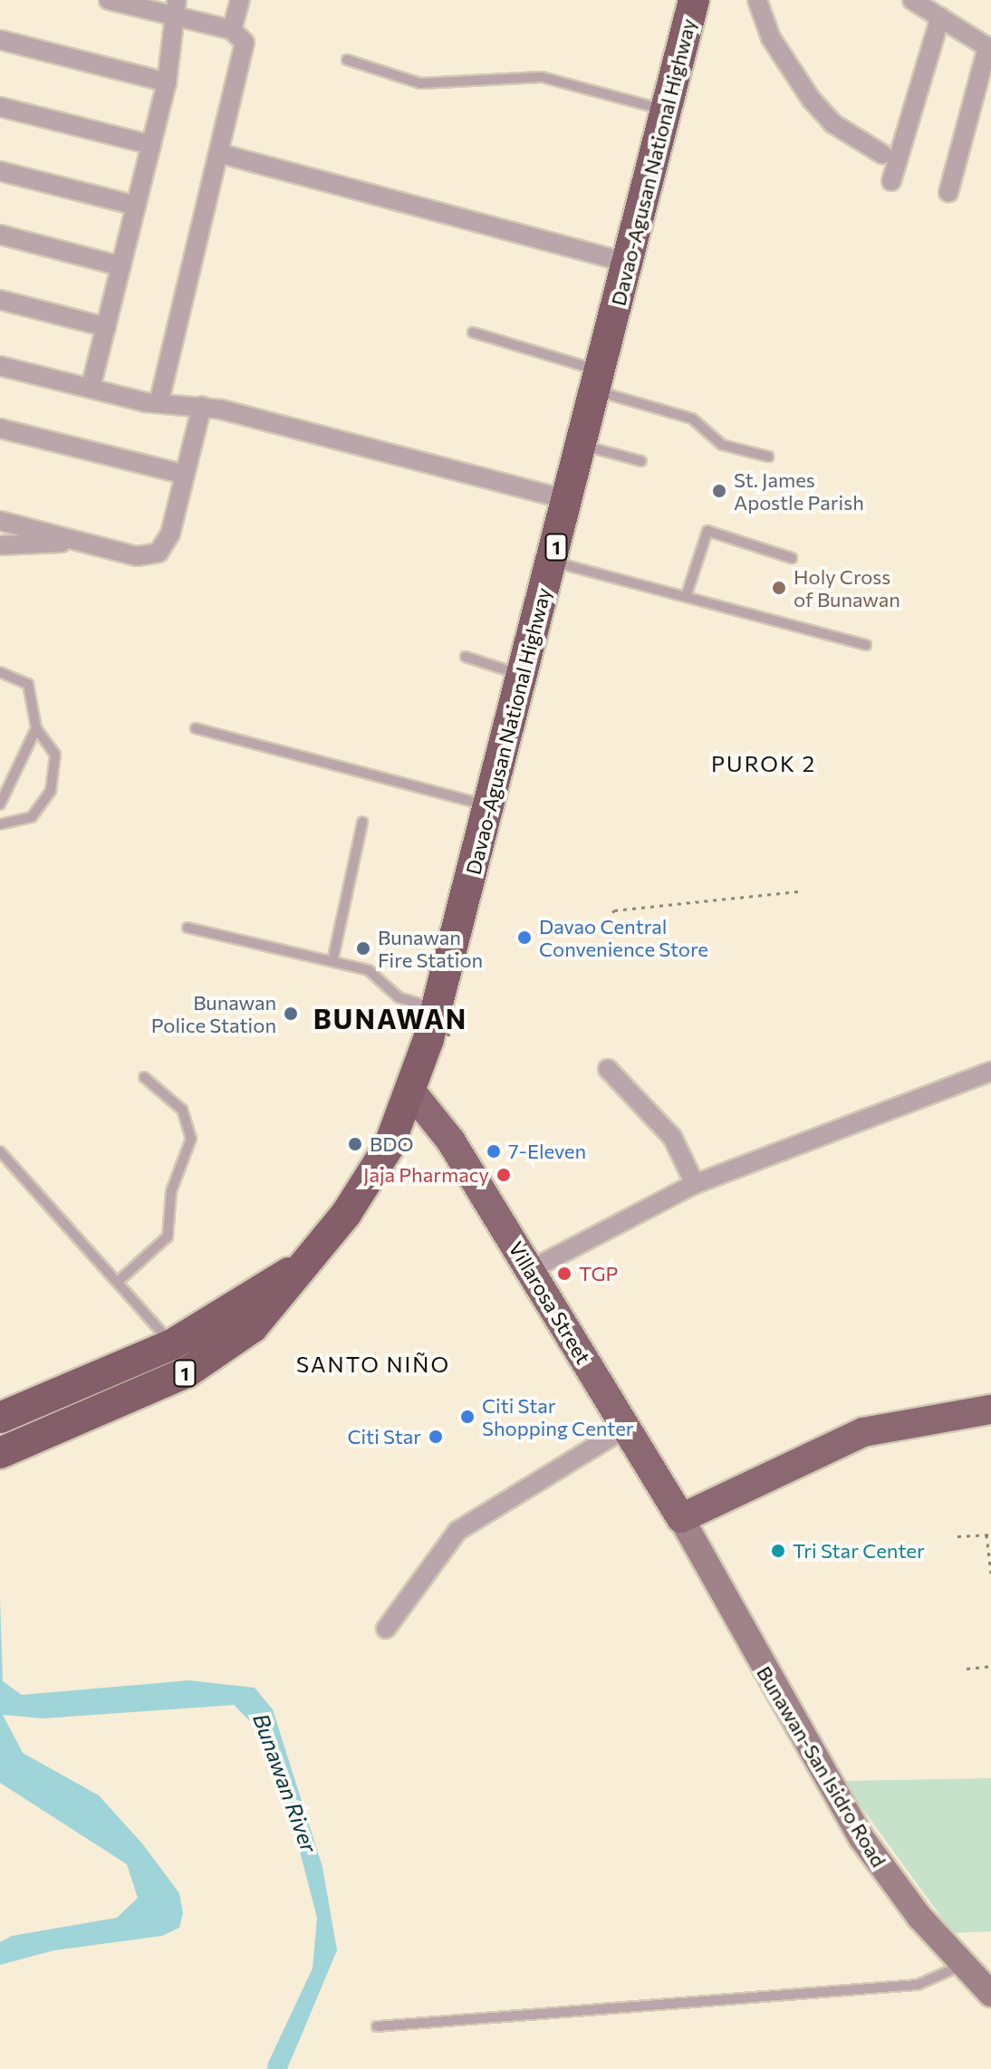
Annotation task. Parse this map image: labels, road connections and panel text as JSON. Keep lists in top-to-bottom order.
{
  "streets": {
    "highway": ["Davao-Agusan National Highway", "1"],
    "main road": ["Villarosa Street", "Bunawan-San Isidro Road"]
  },
  "crossings": [
    ["Davao-Agusan National Highway", "Villarosa Street"],
    ["Villarosa Street", "Bunawan-San Isidro Road"]
  ],
  "districts": ["PUROK 2", "BUNAWAN", "SANTO NIÑO"],
  "water": ["Bunawan River"],
  "places": [
    "St. James Apostle Parish",
    "Holy Cross of Bunawan",
    "Davao Central Convenience Store",
    "Bunawan Fire Station",
    "Bunawan Police Station",
    "BDO",
    "7-Eleven",
    "Jaja Pharmacy",
    "TGP",
    "Citi Star Shopping Center",
    "Citi Star",
    "Tri Star Center"
  ]
}
